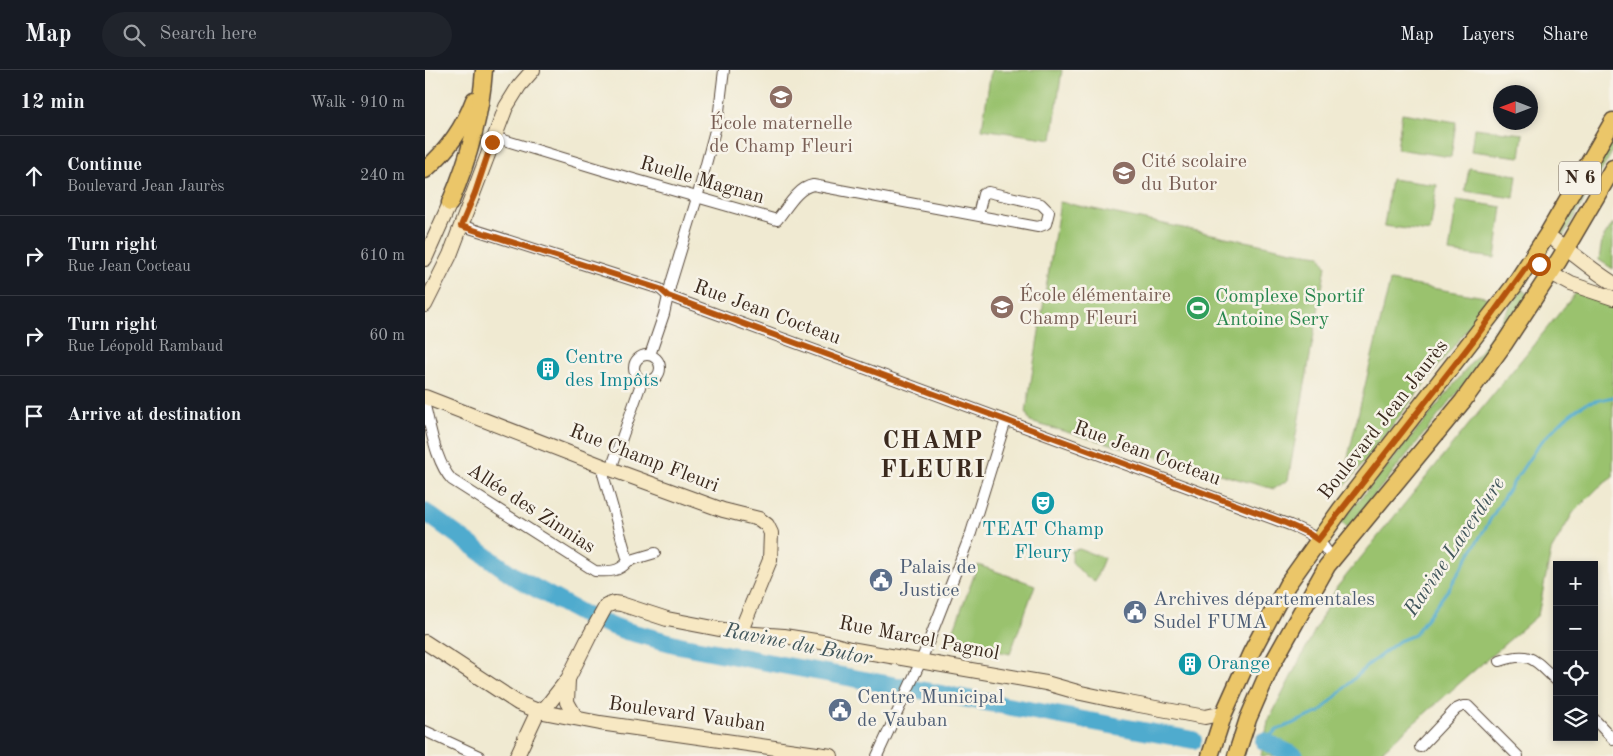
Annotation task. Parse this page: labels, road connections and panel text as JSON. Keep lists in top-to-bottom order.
{
  "streets": {
    "main road": [
      "N 6",
      "Boulevard Jean Jaurès",
      "Rue Champ Fleuri",
      "Rue Marcel Pagnol",
      "Boulevard Vauban"
    ],
    "street": ["Ruelle Magnan", "Rue Jean Cocteau", "Allée des Zinnias"]
  },
  "crossings": [
    ["N 6", "Rue Jean Cocteau"],
    ["Rue Jean Cocteau", "Boulevard Jean Jaurès"],
    ["Boulevard Jean Jaurès", "Rue Marcel Pagnol"],
    ["Rue Champ Fleuri", "Allée des Zinnias"],
    ["Rue Champ Fleuri", "Rue Marcel Pagnol"]
  ],
  "districts": ["CHAMP FLEURI"],
  "water": ["Ravine Laverdure", "Ravine du Butor"],
  "places": {
    "school or university": ["École maternelle de Champ Fleuri", "Cité scolaire du Butor", "École élémentaire Champ Fleuri"],
    "sports": ["Complexe Sportif Antoine Sery"],
    "building": ["Centre des Impôts", "Orange"],
    "theatre": ["TEAT Champ Fleury"],
    "public building": ["Palais de Justice", "Archives départementales Sudel FUMA", "Centre Municipal de Vauban"]
  },
  "north": "left",
  "page": {
    "header": "Map",
    "search": "Search here",
    "nav": ["Map", "Layers", "Share"],
    "heading": ["12 min", "Walk · 910 m"],
    "list": [
      ["Continue", "Boulevard Jean Jaurès", "240 m"],
      ["Turn right", "Rue Jean Cocteau", "610 m"],
      ["Turn right", "Rue Léopold Rambaud", "60 m"],
      "Arrive at destination"
    ],
    "map_buttons": ["+", "−"]
  }
}
